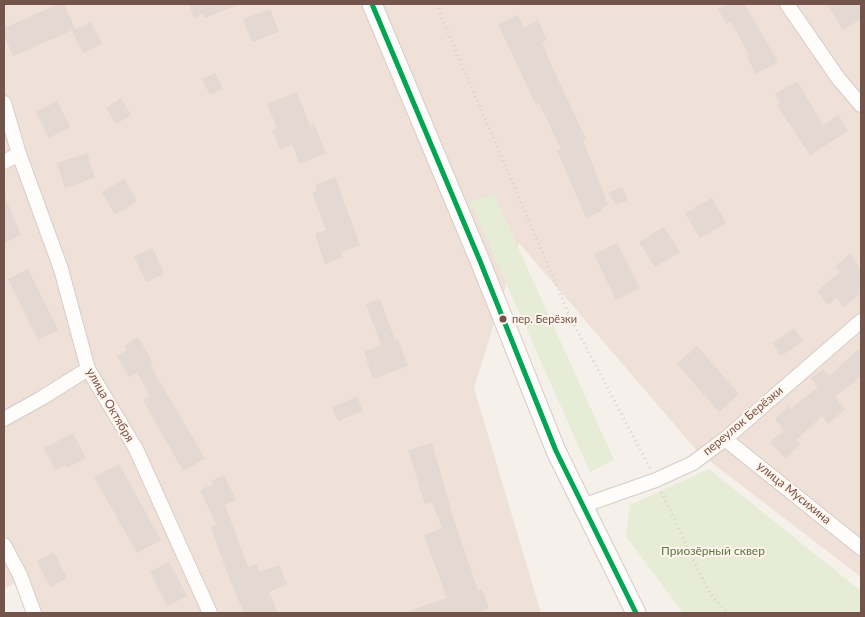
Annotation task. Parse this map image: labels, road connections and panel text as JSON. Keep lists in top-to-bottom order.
{
  "streets": {
    "street": ["улица Октября", "переулок Берёзки", "улица Мусихина"]
  },
  "crossings": [
    ["переулок Берёзки", "улица Мусихина"]
  ],
  "parks": ["Приозёрный сквер"],
  "places": ["пер. Берёзки"]
}
